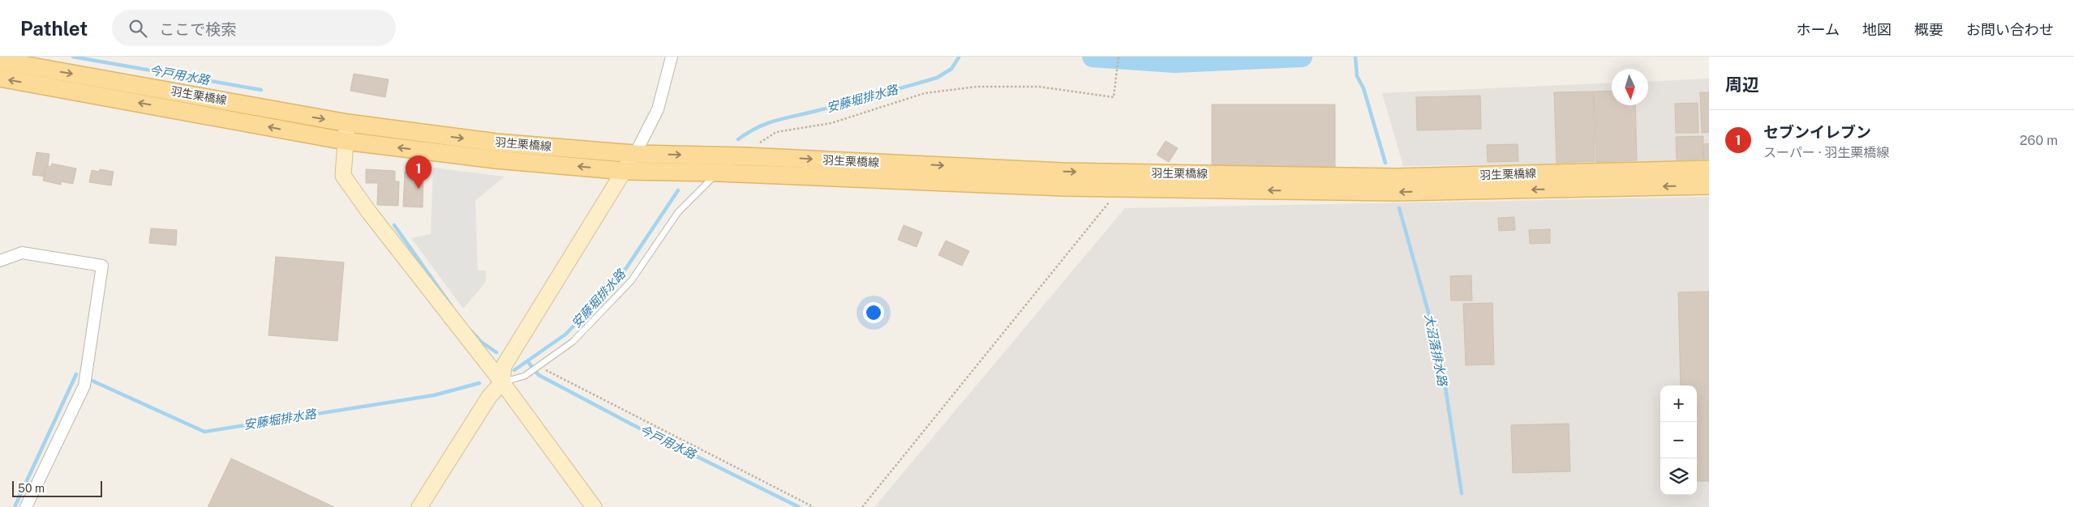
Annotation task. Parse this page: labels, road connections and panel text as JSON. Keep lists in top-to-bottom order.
{
  "streets": {
    "main road": ["羽生栗橋線"]
  },
  "water": ["今戸用水路", "安藤堀排水路", "大沼落排水路"],
  "scale_bar": "50 m",
  "north": "bottom",
  "page": {
    "header": "Pathlet",
    "search": "ここで検索",
    "nav": [
      "ホーム",
      "地図",
      "概要",
      "お問い合わせ"
    ],
    "heading": "周辺",
    "list": [
      {
        "mark": "1",
        "name": "セブンイレブン",
        "note": "スーパー · 羽生栗橋線",
        "value": "260 m"
      }
    ],
    "pins": "1",
    "map_buttons": ["+", "−"],
    "scale": "50 m"
  }
}
